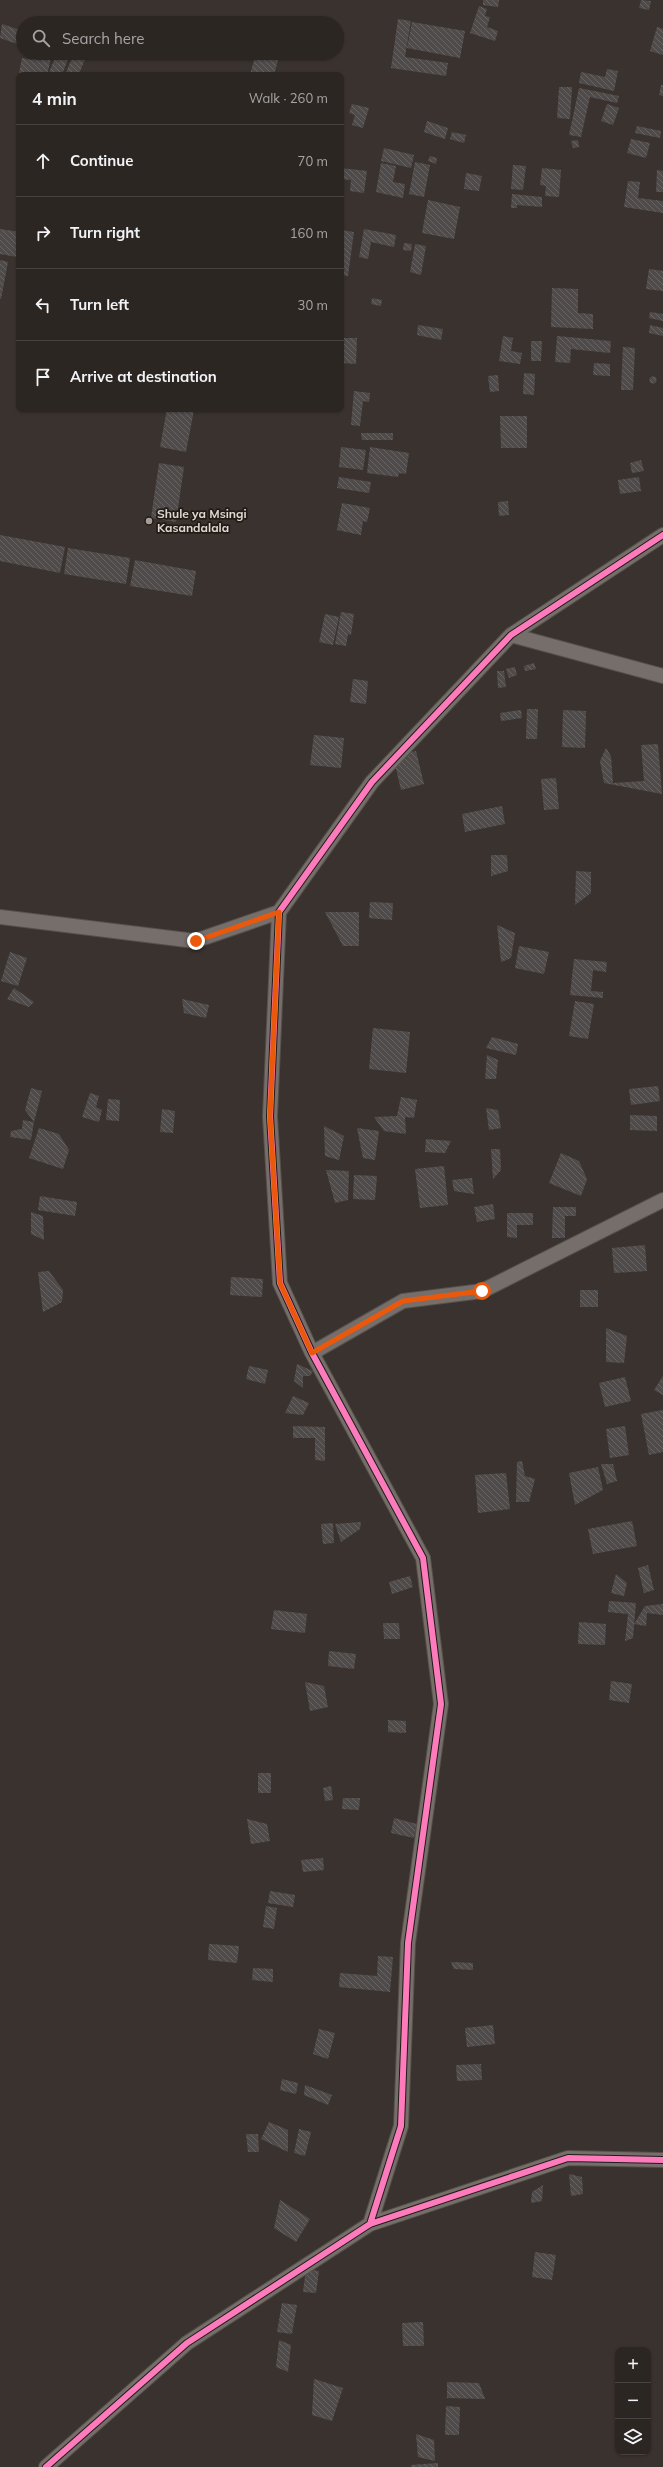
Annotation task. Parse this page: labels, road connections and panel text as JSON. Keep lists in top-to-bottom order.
{
  "places": ["Shule ya Msingi Kasandalala"],
  "page": {
    "search": "Search here",
    "heading": ["4 min", "Walk · 260 m"],
    "list": [
      ["Continue", "70 m"],
      ["Turn right", "160 m"],
      ["Turn left", "30 m"],
      "Arrive at destination"
    ],
    "map_buttons": ["+", "−"]
  }
}
